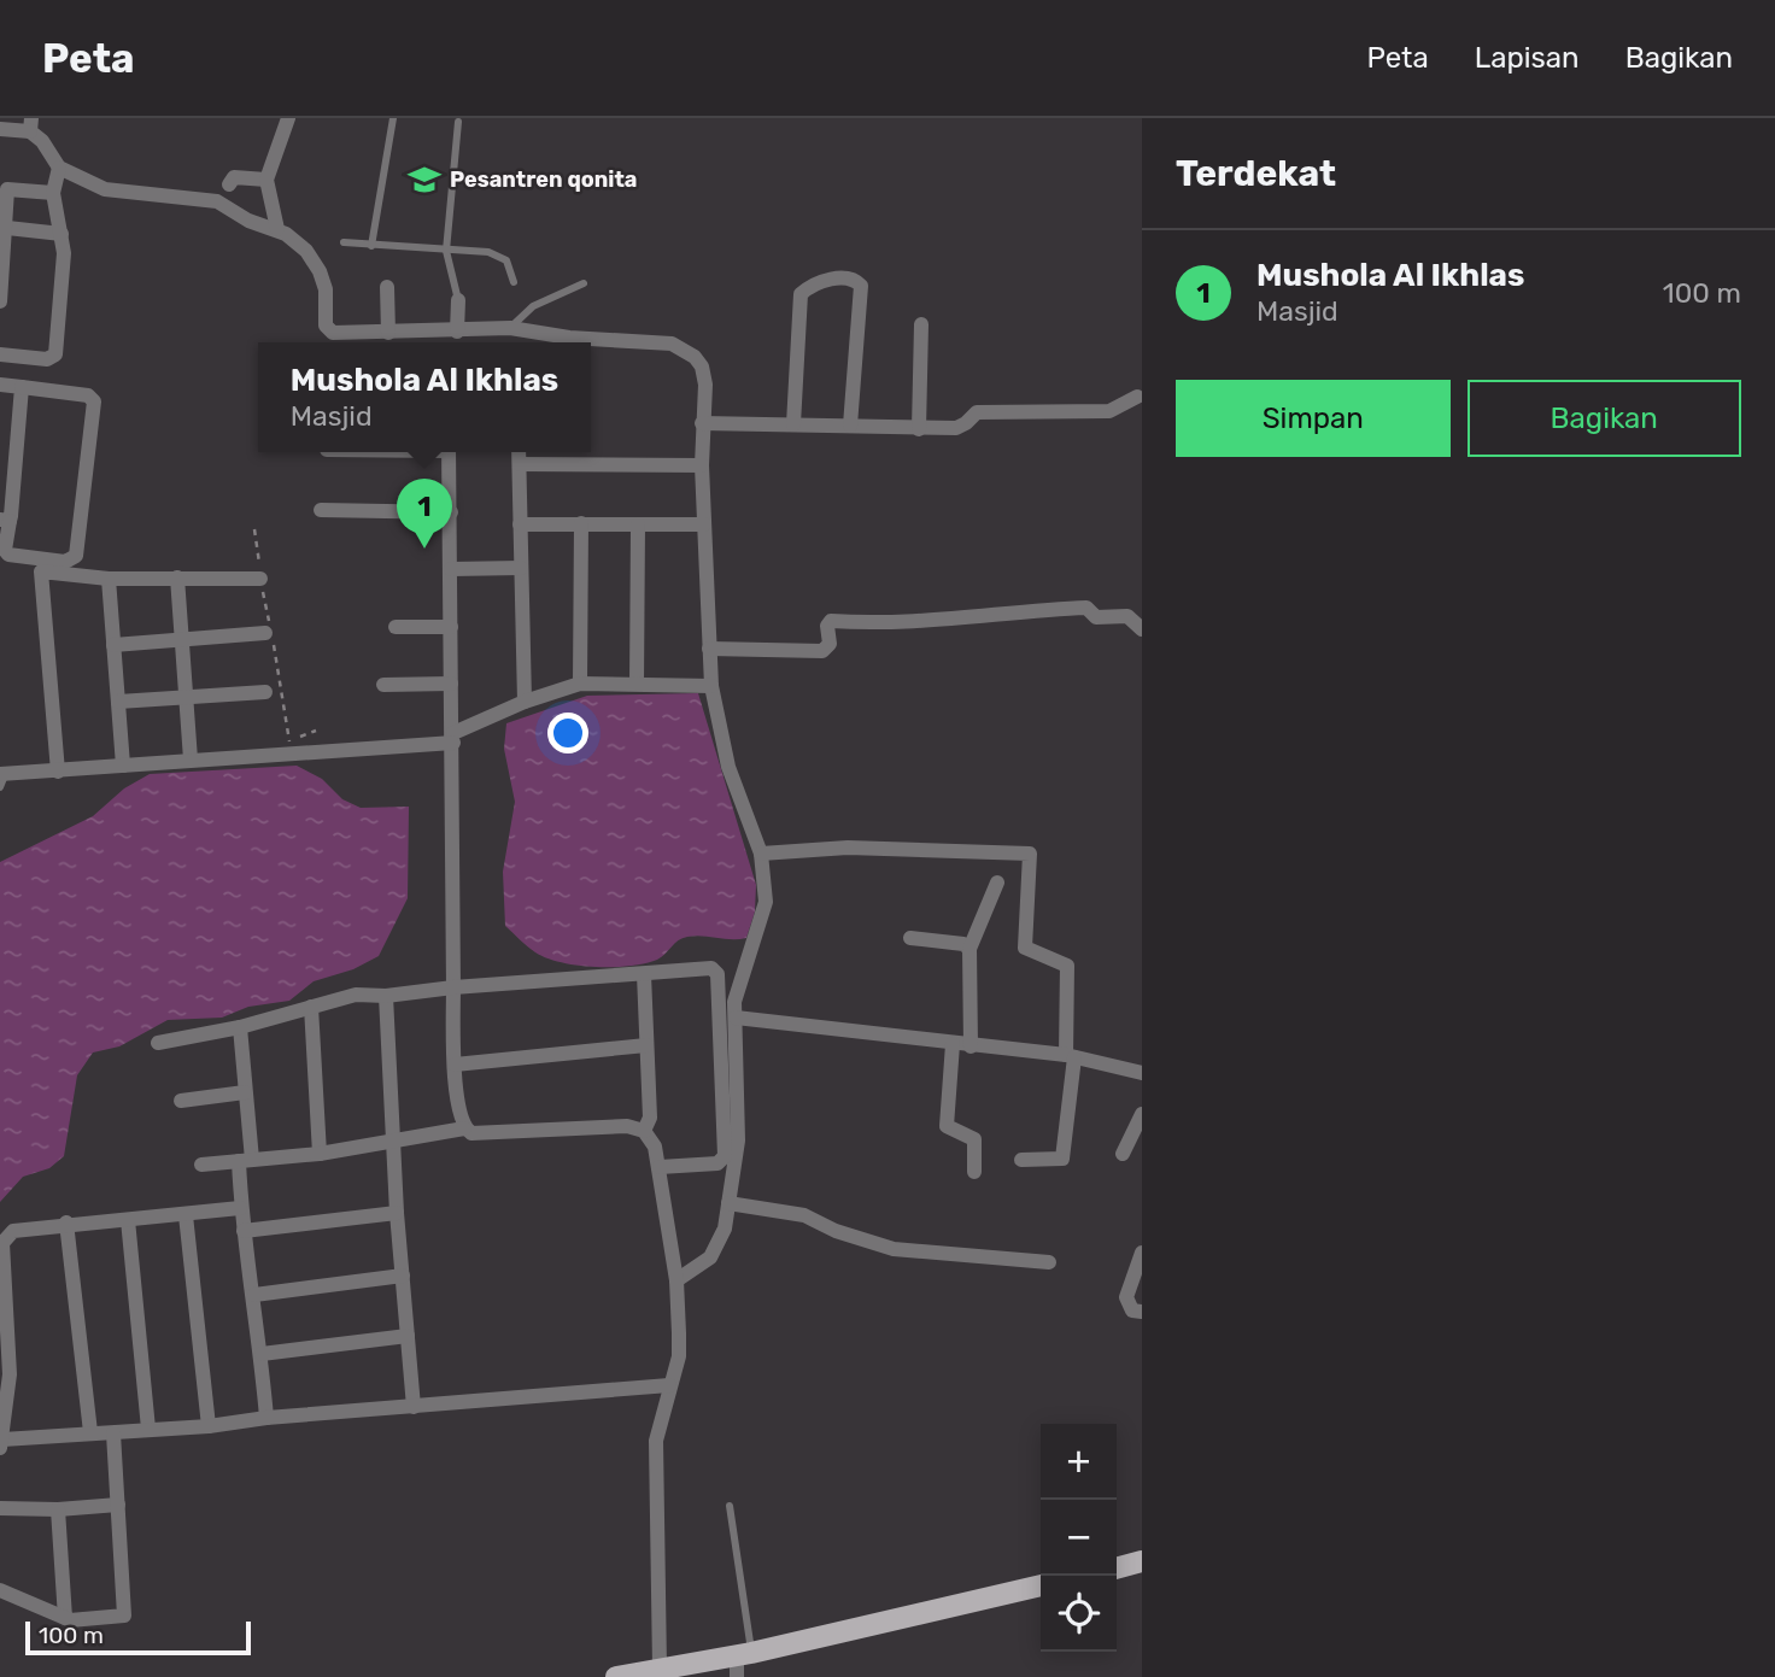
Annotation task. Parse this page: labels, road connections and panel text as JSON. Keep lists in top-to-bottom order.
{
  "places": {
    "school or university": ["Pesantren qonita"]
  },
  "scale_bar": "100 m",
  "page": {
    "header": "Peta",
    "nav": ["Peta", "Lapisan", "Bagikan"],
    "heading": "Terdekat",
    "list": [
      {
        "mark": "1",
        "name": "Mushola Al Ikhlas",
        "note": "Masjid",
        "value": "100 m"
      }
    ],
    "popup": ["Mushola Al Ikhlas", "Masjid"],
    "buttons": ["Simpan", "Bagikan"],
    "pins": "1",
    "map_buttons": ["+", "−"],
    "scale": "100 m"
  }
}
